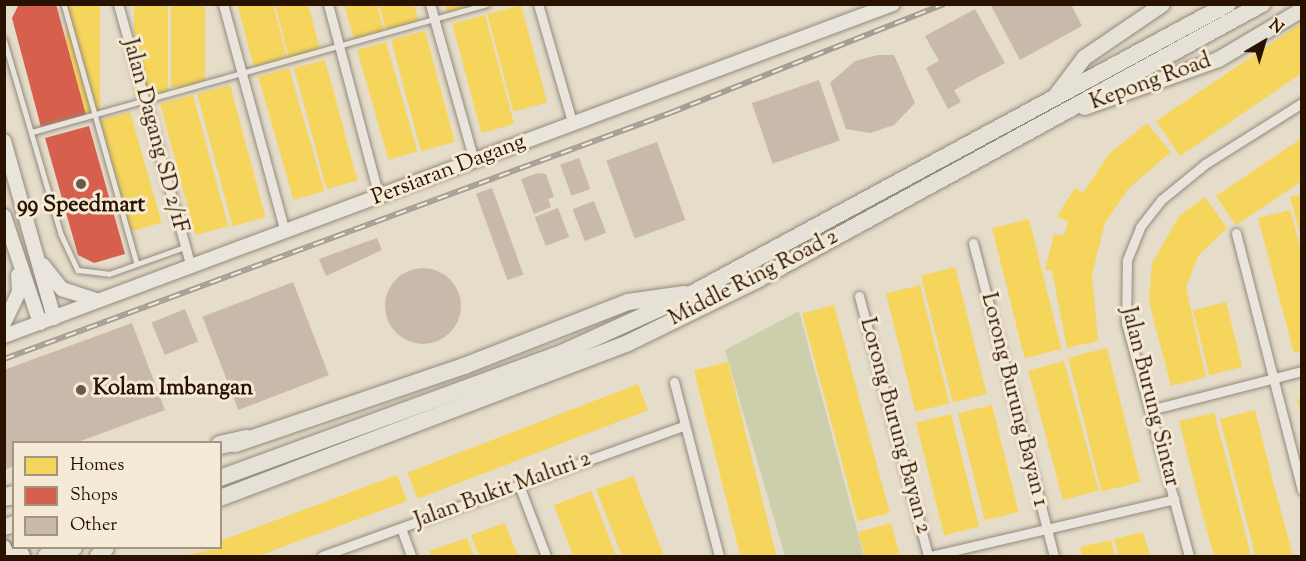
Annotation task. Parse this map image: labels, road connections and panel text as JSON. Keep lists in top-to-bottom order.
{
  "streets": {
    "highway": ["Middle Ring Road 2"],
    "main road": ["Kepong Road", "Persiaran Dagang"],
    "street": [
      "Jalan Dagang SD 2/1F",
      "Jalan Burung Sintar",
      "Lorong Burung Bayan 1",
      "Lorong Burung Bayan 2",
      "Jalan Bukit Maluri 2"
    ]
  },
  "crossings": [
    ["Kepong Road", "Middle Ring Road 2"],
    ["Jalan Dagang SD 2/1F", "Persiaran Dagang"]
  ],
  "places": ["99 Speedmart", "Kolam Imbangan"],
  "legend": ["Homes", "Shops", "Other"],
  "north": "top right"
}
